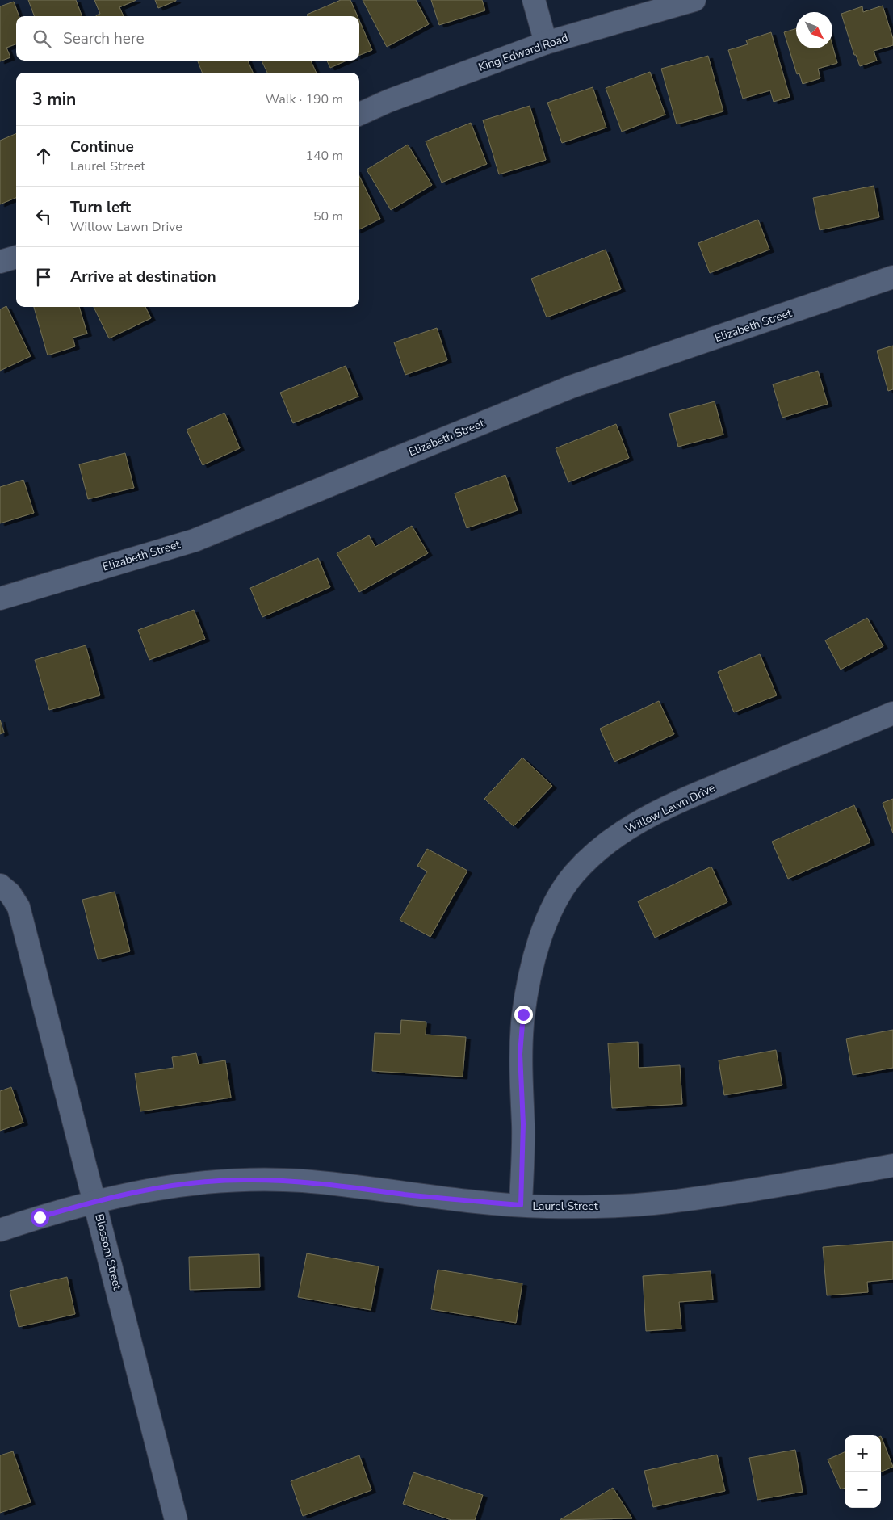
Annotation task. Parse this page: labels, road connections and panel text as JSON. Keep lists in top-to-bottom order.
{
  "streets": {
    "street": [
      "King Edward Road",
      "Elizabeth Street",
      "Willow Lawn Drive",
      "Laurel Street",
      "Blossom Street"
    ]
  },
  "crossings": [
    ["Willow Lawn Drive", "Laurel Street"],
    ["Laurel Street", "Blossom Street"]
  ],
  "north": "bottom right",
  "page": {
    "search": "Search here",
    "heading": ["3 min", "Walk · 190 m"],
    "list": [
      ["Continue", "Laurel Street", "140 m"],
      ["Turn left", "Willow Lawn Drive", "50 m"],
      "Arrive at destination"
    ],
    "map_buttons": ["+", "−"]
  }
}
